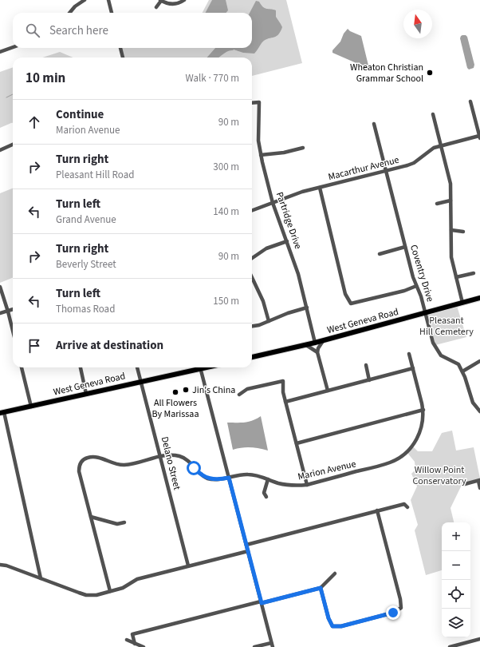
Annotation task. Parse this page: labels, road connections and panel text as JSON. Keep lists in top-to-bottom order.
{
  "streets": {
    "main road": ["West Geneva Road"],
    "street": [
      "Macarthur Avenue",
      "Partridge Drive",
      "Coventry Drive",
      "Delano Street",
      "Marion Avenue"
    ]
  },
  "crossings": [
    ["Macarthur Avenue", "Partridge Drive"],
    ["Macarthur Avenue", "Coventry Drive"],
    ["Partridge Drive", "West Geneva Road"],
    ["Coventry Drive", "West Geneva Road"],
    ["West Geneva Road", "Delano Street"],
    ["Delano Street", "Marion Avenue"]
  ],
  "parks": ["Pleasant Hill Cemetery", "Willow Point Conservatory"],
  "places": ["Wheaton Christian Grammar School", "Jin's China", "All Flowers By Marissaa"],
  "north": "top",
  "page": {
    "search": "Search here",
    "heading": ["10 min", "Walk · 770 m"],
    "list": [
      ["Continue", "Marion Avenue", "90 m"],
      ["Turn right", "Pleasant Hill Road", "300 m"],
      ["Turn left", "Grand Avenue", "140 m"],
      ["Turn right", "Beverly Street", "90 m"],
      ["Turn left", "Thomas Road", "150 m"],
      "Arrive at destination"
    ],
    "map_buttons": ["+", "−"]
  }
}
